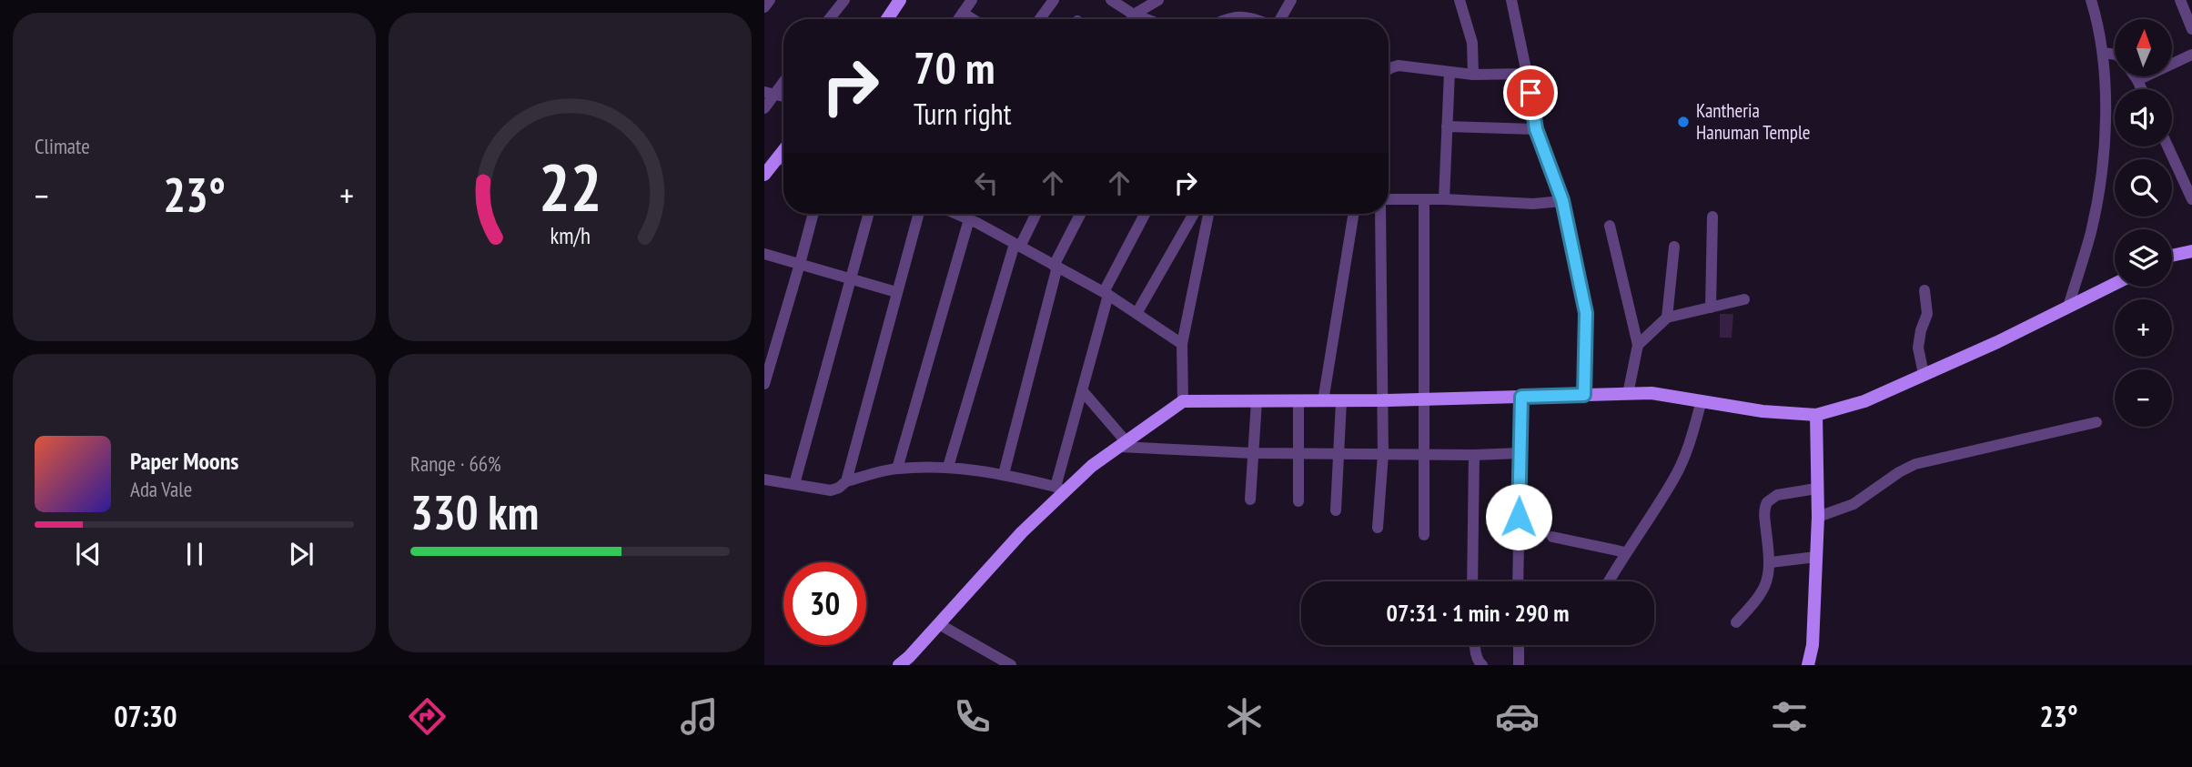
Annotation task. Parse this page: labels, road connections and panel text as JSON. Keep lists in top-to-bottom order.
{
  "places": ["Kantheria Hanuman Temple"],
  "north": "top",
  "page": {
    "tile": [
      "Climate",
      ["Range · 66%", "330 km"]
    ],
    "map_buttons": ["+", "−"],
    "turn": ["70 m", "Turn right"],
    "heat": ["−", "23°", "+"],
    "song": ["Paper Moons", "Ada Vale"],
    "limit": "30",
    "trip": "07:31 · 1 min · 290 m",
    "tabs": ["07:30", "23°"],
    "gauge": ["22", "km/h"]
  }
}
